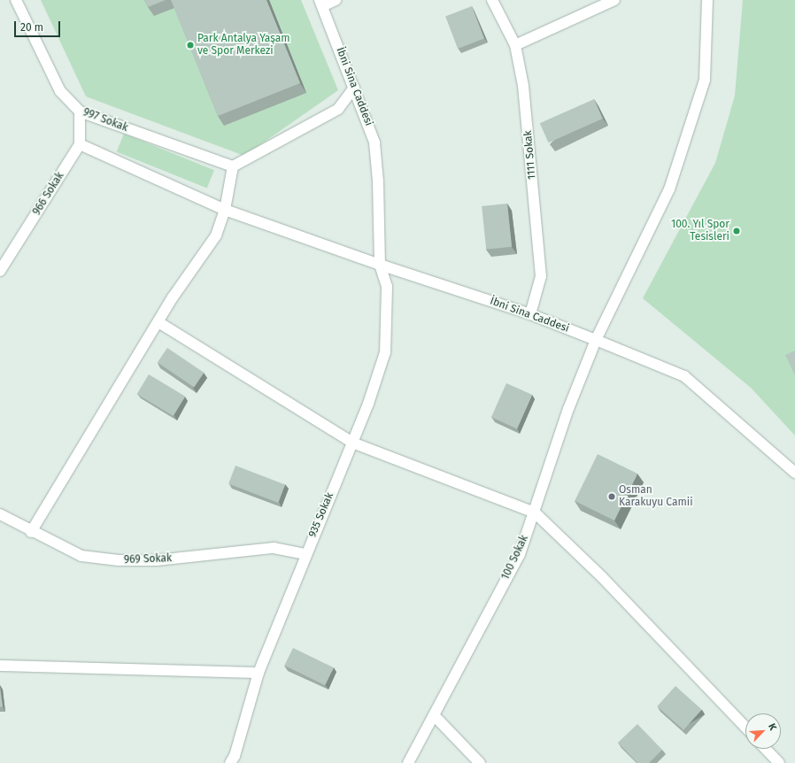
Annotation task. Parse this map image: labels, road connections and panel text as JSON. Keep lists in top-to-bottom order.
{
  "streets": {
    "street": [
      "İbni Sina Caddesi",
      "997 Sokak",
      "1111 Sokak",
      "966 Sokak",
      "935 Sokak",
      "100 Sokak",
      "969 Sokak"
    ]
  },
  "crossings": [
    ["İbni Sina Caddesi", "1111 Sokak"],
    ["İbni Sina Caddesi", "935 Sokak"],
    ["İbni Sina Caddesi", "100 Sokak"],
    ["935 Sokak", "969 Sokak"]
  ],
  "places": ["Park Antalya Yaşam ve Spor Merkezi", "100. Yıl Spor Tesisleri", "Osman Karakuyu Camii"],
  "scale_bar": "20 m",
  "north": "top right"
}
